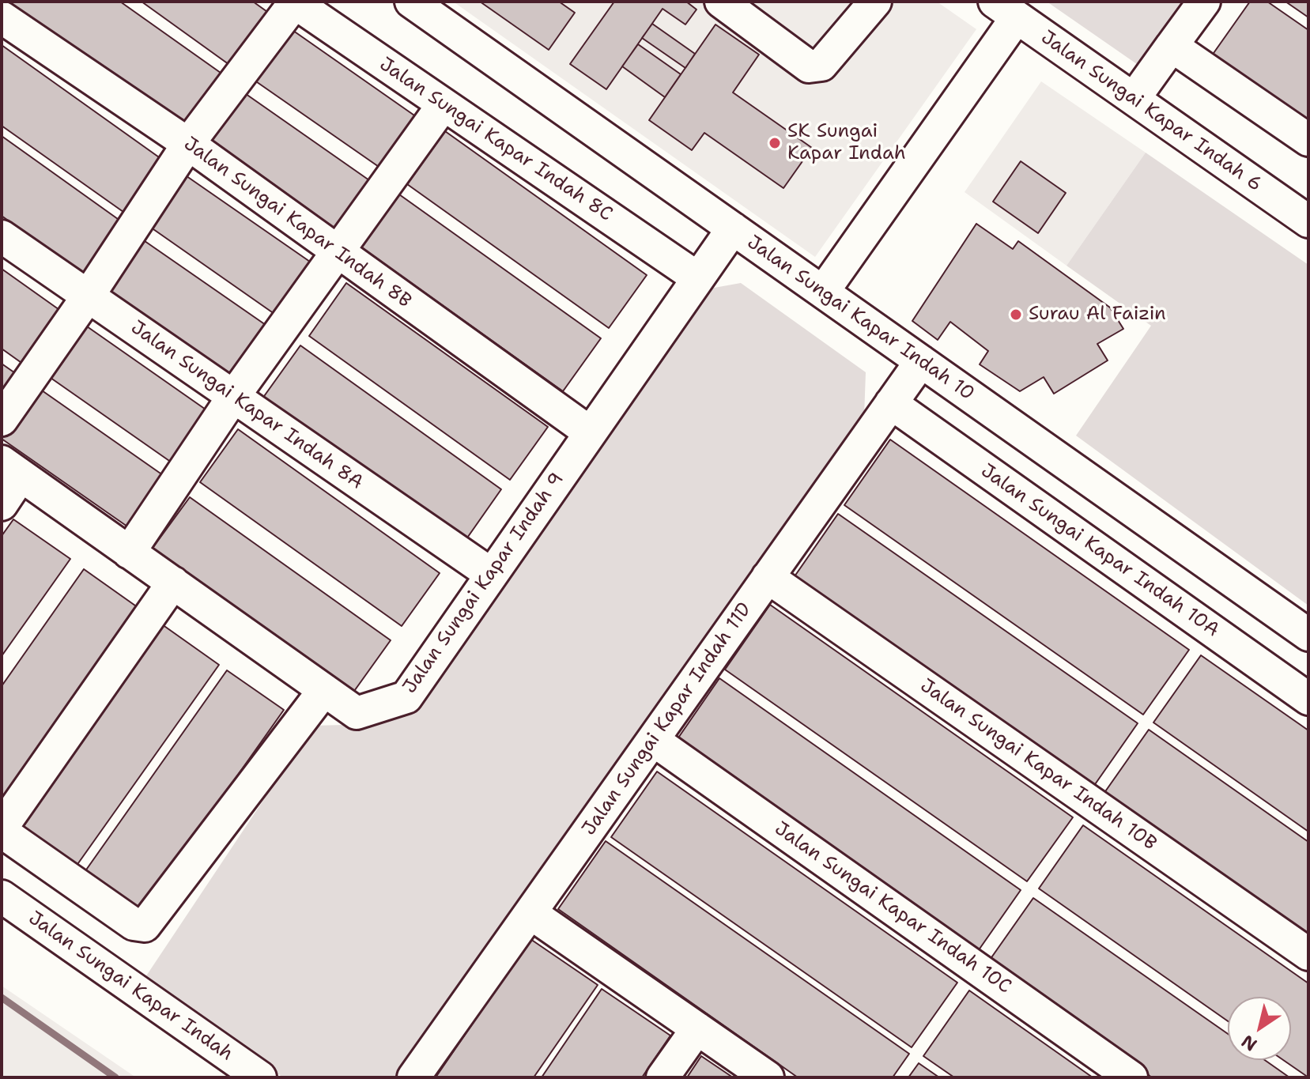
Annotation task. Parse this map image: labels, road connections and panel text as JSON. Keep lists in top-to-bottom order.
{
  "streets": {
    "street": [
      "Jalan Sungai Kapar Indah 6",
      "Jalan Sungai Kapar Indah 8C",
      "Jalan Sungai Kapar Indah 8B",
      "Jalan Sungai Kapar Indah 10",
      "Jalan Sungai Kapar Indah 8A",
      "Jalan Sungai Kapar Indah 10A",
      "Jalan Sungai Kapar Indah 9",
      "Jalan Sungai Kapar Indah 11D",
      "Jalan Sungai Kapar Indah 10B",
      "Jalan Sungai Kapar Indah 10C",
      "Jalan Sungai Kapar Indah"
    ]
  },
  "crossings": [
    ["Jalan Sungai Kapar Indah 8C", "Jalan Sungai Kapar Indah 9"],
    ["Jalan Sungai Kapar Indah 8B", "Jalan Sungai Kapar Indah 9"],
    ["Jalan Sungai Kapar Indah 10", "Jalan Sungai Kapar Indah 9"],
    ["Jalan Sungai Kapar Indah 10", "Jalan Sungai Kapar Indah 11D"],
    ["Jalan Sungai Kapar Indah 8A", "Jalan Sungai Kapar Indah 9"],
    ["Jalan Sungai Kapar Indah 10A", "Jalan Sungai Kapar Indah 11D"],
    ["Jalan Sungai Kapar Indah 11D", "Jalan Sungai Kapar Indah 10B"],
    ["Jalan Sungai Kapar Indah 11D", "Jalan Sungai Kapar Indah 10C"]
  ],
  "places": ["SK Sungai Kapar Indah", "Surau Al Faizin"],
  "north": "bottom left"
}
